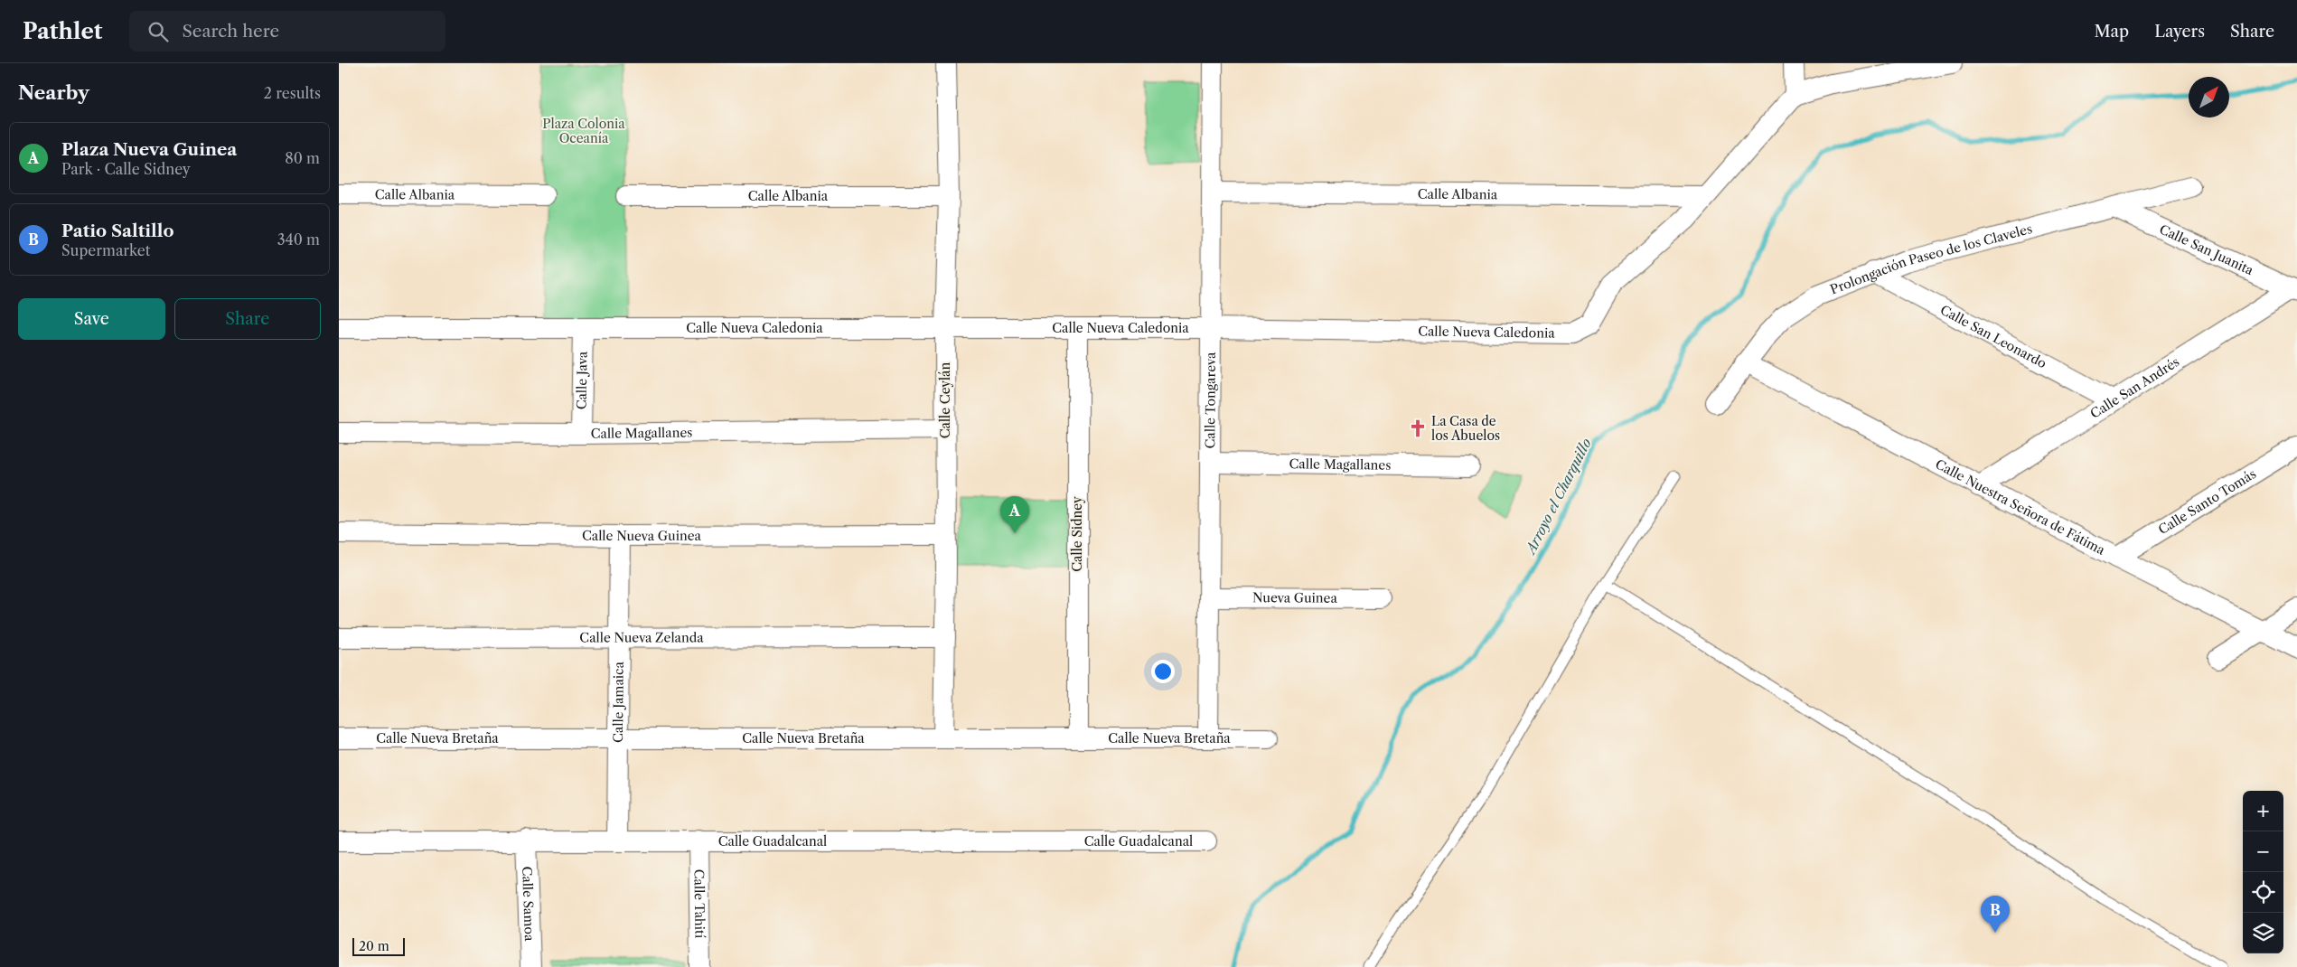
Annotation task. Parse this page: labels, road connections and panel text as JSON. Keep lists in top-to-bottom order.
{
  "streets": {
    "street": [
      "Calle Albania",
      "Calle San Juanita",
      "Prolongación Paseo de los Claveles",
      "Calle Nueva Caledonia",
      "Calle San Leonardo",
      "Calle Java",
      "Calle San Andrés",
      "Calle Ceylán",
      "Calle Tongareva",
      "Calle Magallanes",
      "Calle Santo Tomás",
      "Calle Nuestra Señora de Fátima",
      "Calle Sidney",
      "Calle Nueva Guinea",
      "Nueva Guinea",
      "Calle Nueva Zelanda",
      "Calle Jamaica",
      "Calle Nueva Bretaña",
      "Calle Guadalcanal",
      "Calle Samoa",
      "Calle Tahití"
    ]
  },
  "crossings": [
    ["Calle Albania", "Calle Nueva Caledonia"],
    ["Calle Albania", "Calle Ceylán"],
    ["Calle Albania", "Calle Tongareva"],
    ["Calle San Juanita", "Prolongación Paseo de los Claveles"],
    ["Calle San Juanita", "Calle San Andrés"],
    ["Prolongación Paseo de los Claveles", "Calle San Leonardo"],
    ["Prolongación Paseo de los Claveles", "Calle Nuestra Señora de Fátima"],
    ["Calle Nueva Caledonia", "Calle Java"],
    ["Calle Nueva Caledonia", "Calle Ceylán"],
    ["Calle Nueva Caledonia", "Calle Tongareva"],
    ["Calle Nueva Caledonia", "Calle Sidney"],
    ["Calle San Leonardo", "Calle San Andrés"],
    ["Calle Java", "Calle Magallanes"],
    ["Calle San Andrés", "Calle Nuestra Señora de Fátima"],
    ["Calle Ceylán", "Calle Magallanes"],
    ["Calle Ceylán", "Calle Nueva Guinea"],
    ["Calle Ceylán", "Calle Nueva Zelanda"],
    ["Calle Ceylán", "Calle Nueva Bretaña"],
    ["Calle Tongareva", "Calle Magallanes"],
    ["Calle Tongareva", "Nueva Guinea"],
    ["Calle Tongareva", "Calle Nueva Bretaña"],
    ["Calle Santo Tomás", "Calle Nuestra Señora de Fátima"],
    ["Calle Sidney", "Calle Nueva Bretaña"],
    ["Calle Nueva Guinea", "Calle Jamaica"],
    ["Calle Nueva Zelanda", "Calle Jamaica"],
    ["Calle Jamaica", "Calle Nueva Bretaña"],
    ["Calle Jamaica", "Calle Guadalcanal"],
    ["Calle Guadalcanal", "Calle Samoa"],
    ["Calle Guadalcanal", "Calle Tahití"]
  ],
  "water": ["Arroyo el Charquillo"],
  "parks": ["Plaza Colonia Oceanía"],
  "places": {
    "church": ["La Casa de los Abuelos"]
  },
  "scale_bar": "20 m",
  "north": "top right",
  "page": {
    "header": "Pathlet",
    "search": "Search here",
    "nav": ["Map", "Layers", "Share"],
    "heading": ["Nearby", "2 results"],
    "list": [
      {
        "mark": "A",
        "name": "Plaza Nueva Guinea",
        "note": "Park · Calle Sidney",
        "value": "80 m"
      },
      {
        "mark": "B",
        "name": "Patio Saltillo",
        "note": "Supermarket",
        "value": "340 m"
      }
    ],
    "buttons": ["Save", "Share"],
    "pins": ["A", "B"],
    "map_buttons": ["+", "−"],
    "scale": "20 m"
  }
}
